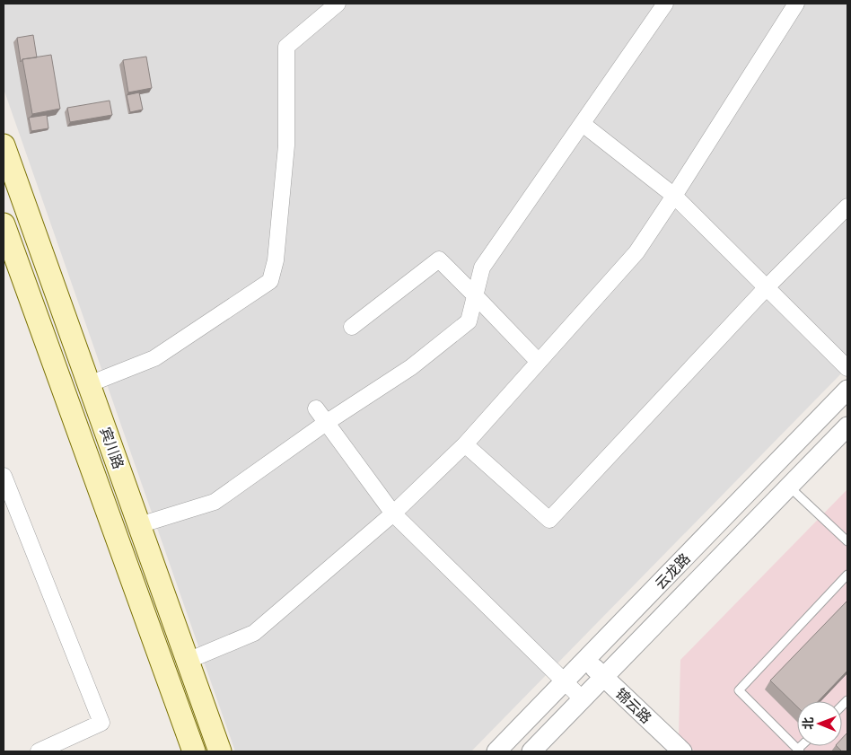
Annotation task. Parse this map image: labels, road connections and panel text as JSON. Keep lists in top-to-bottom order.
{
  "streets": {
    "main road": ["宾川路"],
    "street": ["云龙路", "锦云路"]
  },
  "crossings": [
    ["云龙路", "锦云路"]
  ],
  "north": "left"
}
